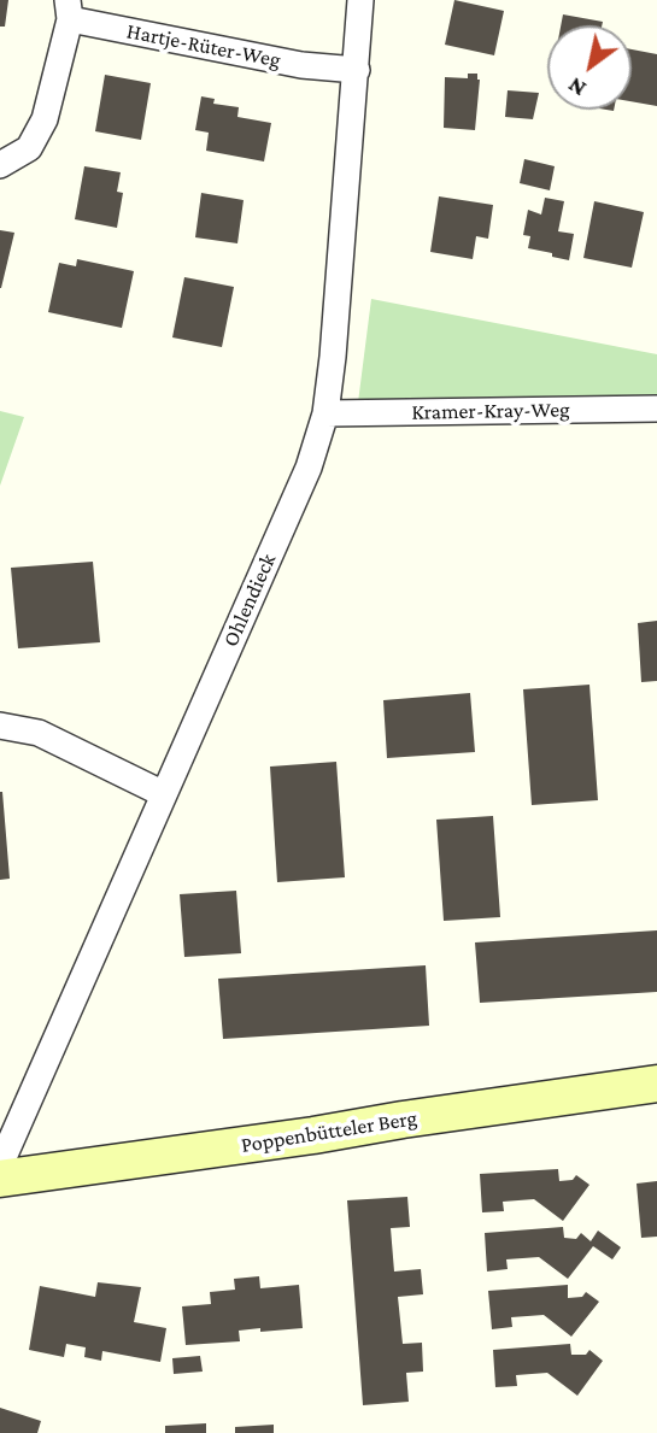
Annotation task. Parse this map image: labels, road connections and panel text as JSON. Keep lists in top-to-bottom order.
{
  "streets": {
    "main road": ["Poppenbütteler Berg"],
    "street": ["Hartje-Rüter-Weg", "Kramer-Kray-Weg", "Ohlendieck"]
  },
  "crossings": [
    ["Hartje-Rüter-Weg", "Ohlendieck"],
    ["Kramer-Kray-Weg", "Ohlendieck"]
  ],
  "north": "bottom left"
}
